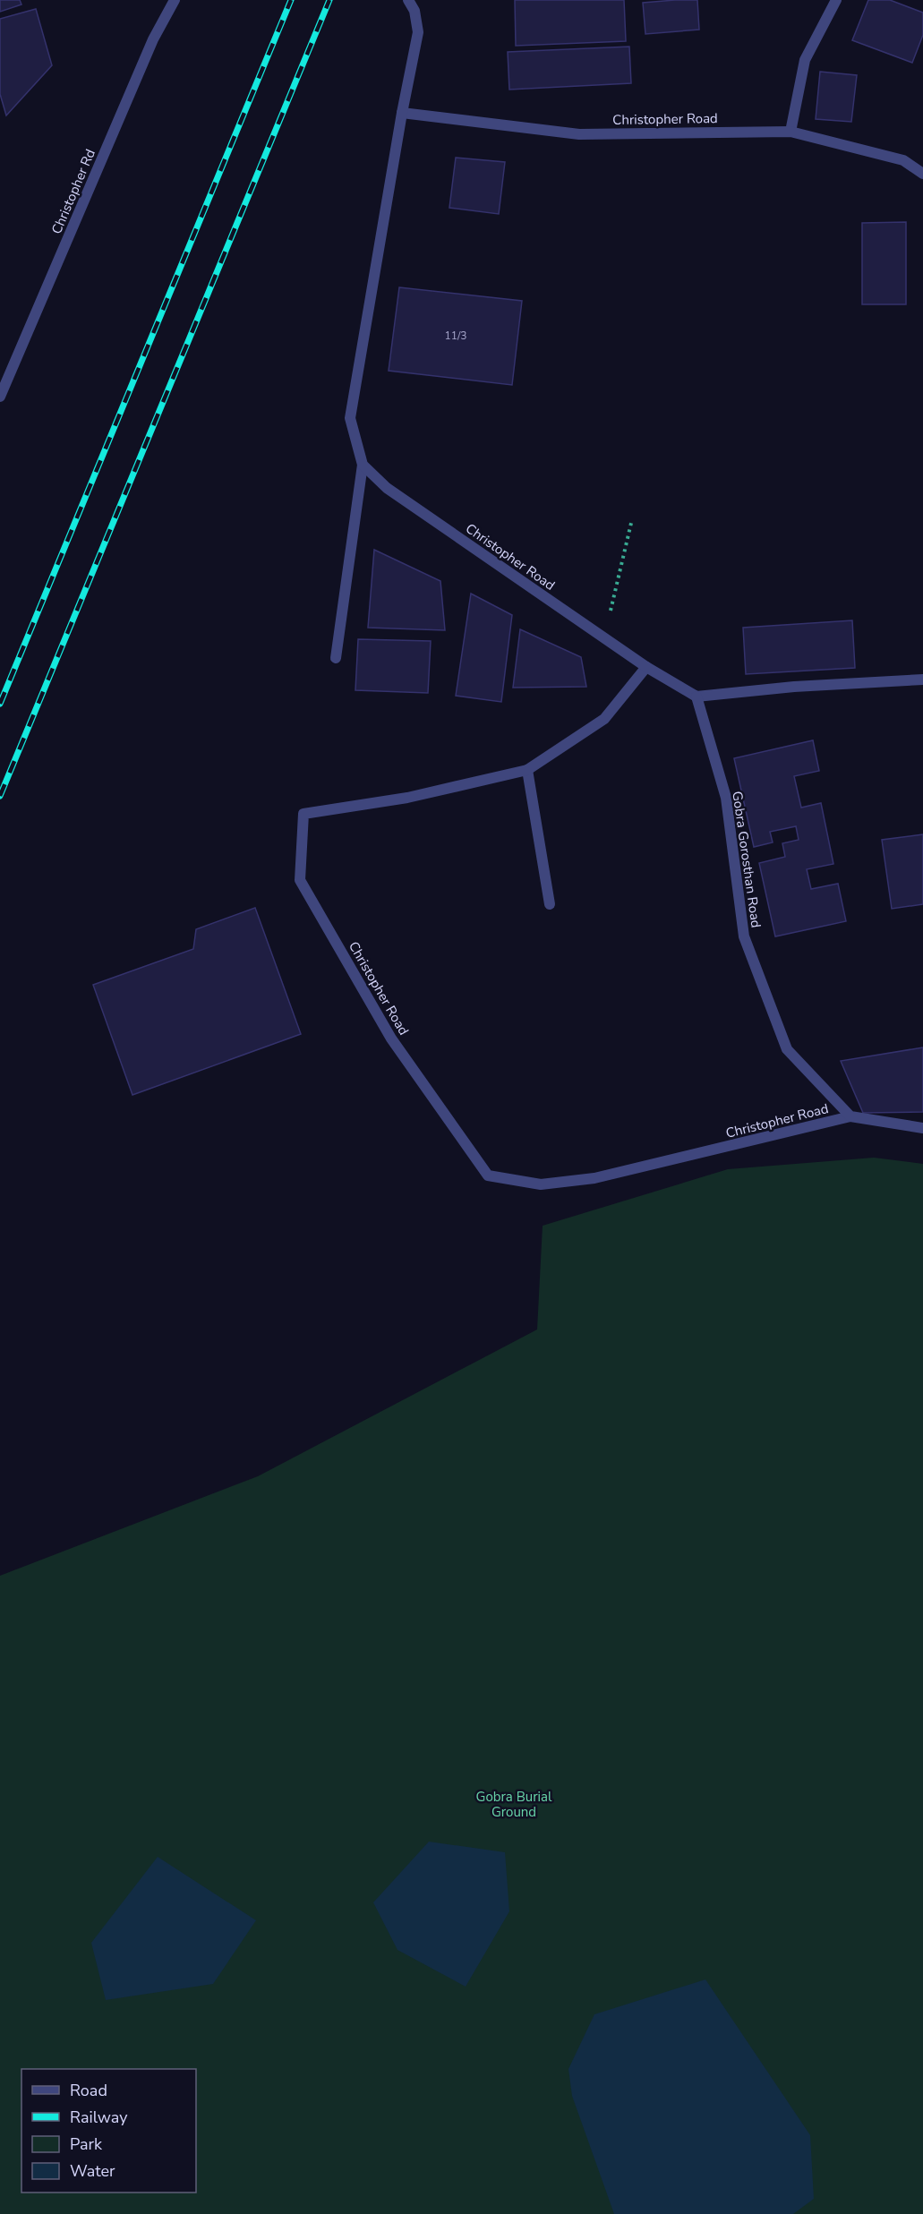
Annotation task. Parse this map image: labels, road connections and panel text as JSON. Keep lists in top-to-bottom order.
{
  "streets": {
    "street": ["Christopher Road", "Christopher Rd", "Gobra Gorosthan Road"]
  },
  "crossings": [
    ["Christopher Road", "Gobra Gorosthan Road"]
  ],
  "parks": ["Gobra Burial Ground"],
  "house_numbers": ["11/3"],
  "legend": [
    "Road",
    "Railway",
    "Park",
    "Water"
  ]
}
